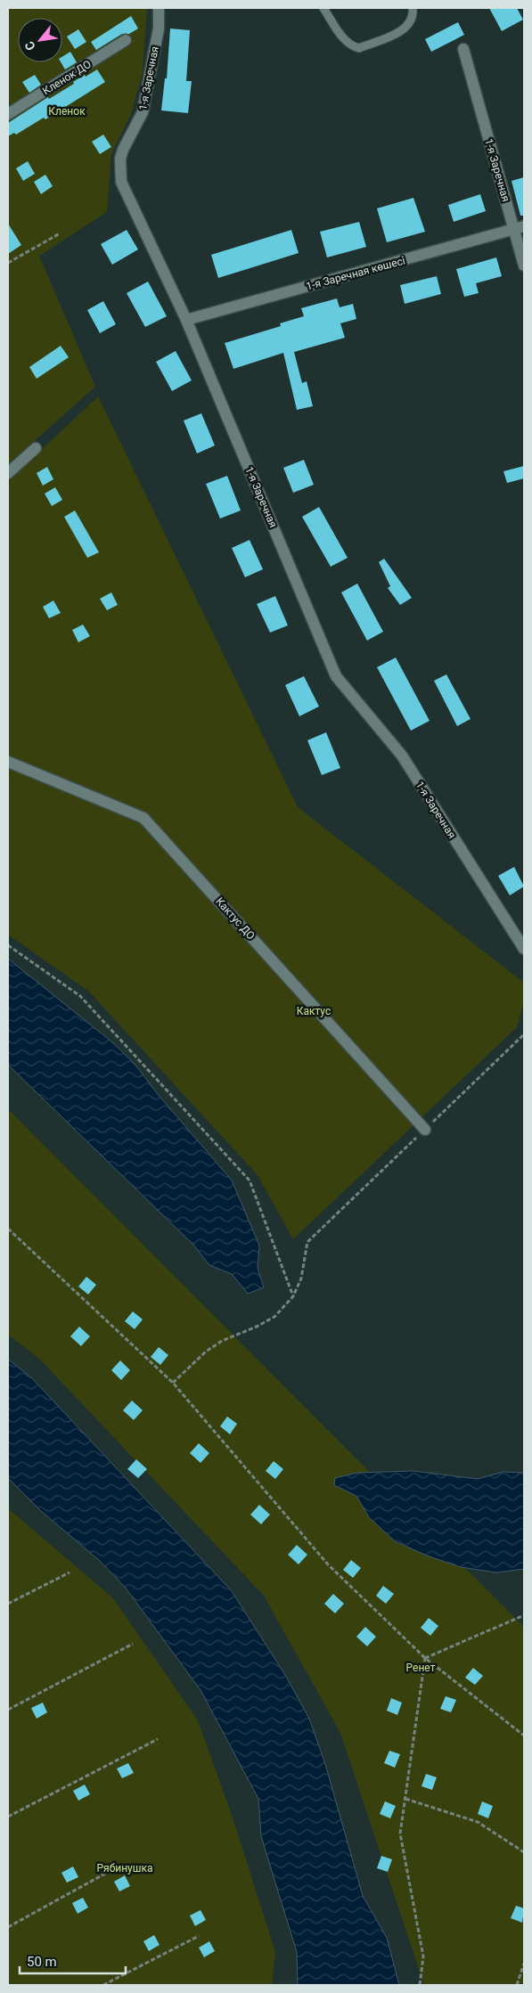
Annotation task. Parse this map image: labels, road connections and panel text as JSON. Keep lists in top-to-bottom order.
{
  "streets": {
    "street": [
      "Кленок ДО",
      "1-я Заречная",
      "1-я Заречная көшесі",
      "Кактус ДО"
    ]
  },
  "crossings": [
    ["1-я Заречная", "1-я Заречная көшесі"]
  ],
  "parks": [
    "Кленок",
    "Кактус",
    "Ренет",
    "Рябинушка"
  ],
  "scale_bar": "50 m",
  "north": "bottom left"
}
